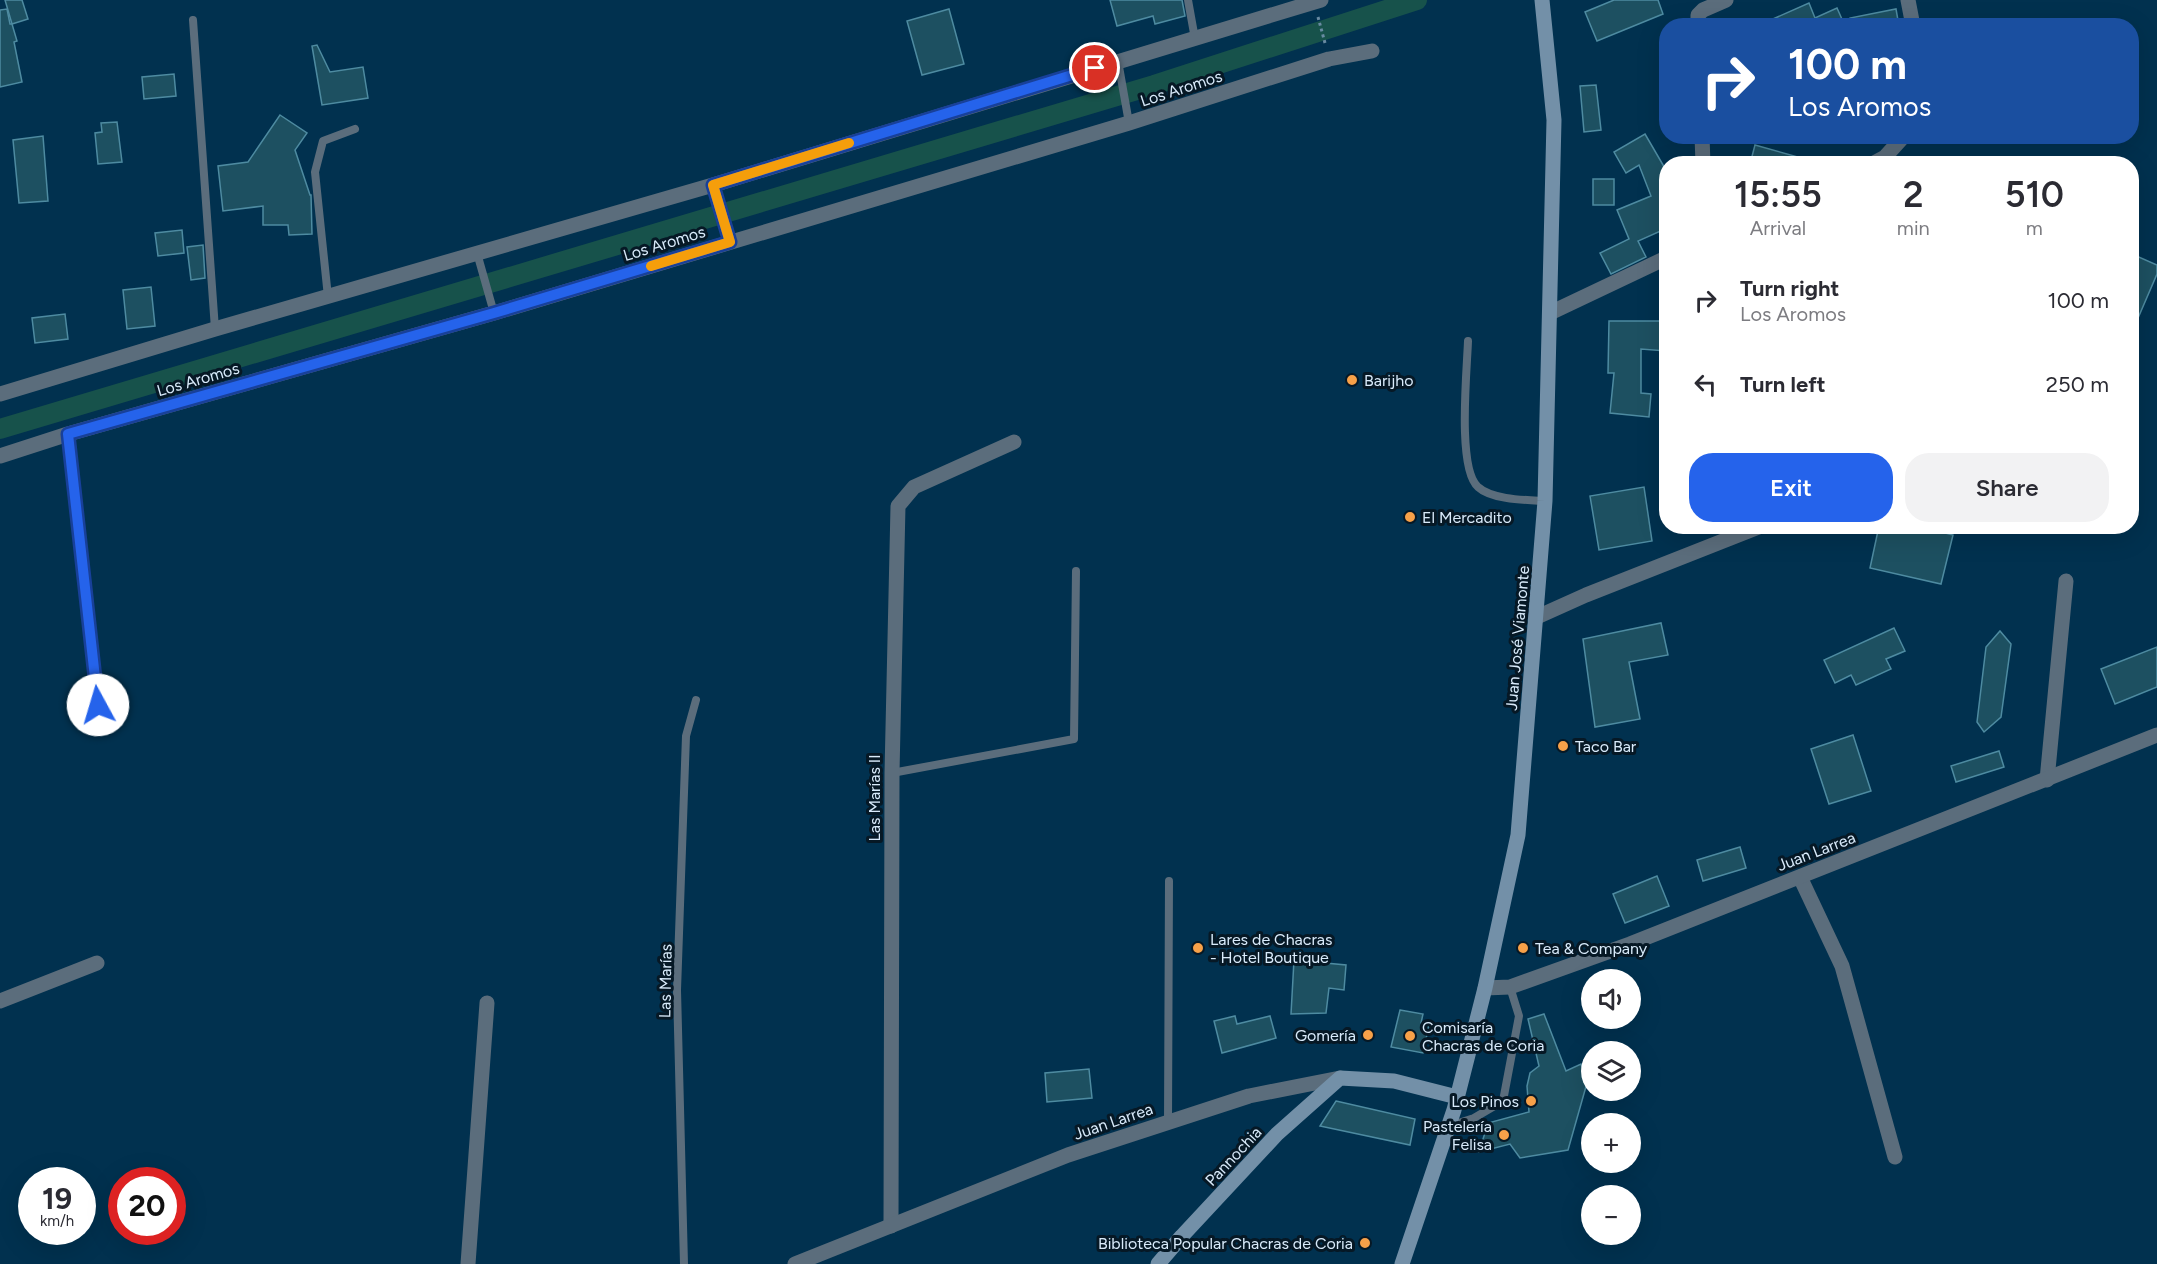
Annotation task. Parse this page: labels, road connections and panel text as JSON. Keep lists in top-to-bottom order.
{
  "streets": {
    "main road": ["Juan José Viamonte", "Juan Larrea", "Pannochia"],
    "street": ["Los Aromos", "Las Marías II"],
    "lane": ["Las Marías"]
  },
  "crossings": [
    ["Juan José Viamonte", "Juan Larrea"],
    ["Las Marías II", "Juan Larrea"],
    ["Juan Larrea", "Pannochia"]
  ],
  "places": [
    "Barijho",
    "El Mercadito",
    "Taco Bar",
    "Lares de Chacras - Hotel Boutique",
    "Tea & Company",
    "Gomería",
    "Comisaría Chacras de Coria",
    "Los Pinos",
    "Pastelería Felisa",
    "Biblioteca Popular Chacras de Coria"
  ],
  "page": {
    "turn": ["100 m", "Los Aromos"],
    "eta": [
      "15:55",
      "Arrival",
      "2",
      "min",
      "510",
      "m"
    ],
    "list": [
      {
        "name": "Turn right",
        "note": "Los Aromos",
        "value": "100 m"
      },
      {
        "name": "Turn left",
        "value": "250 m"
      }
    ],
    "buttons": ["Exit", "Share"],
    "map_buttons": ["+", "−"],
    "speed": "19 km/h",
    "limit": "20"
  }
}
